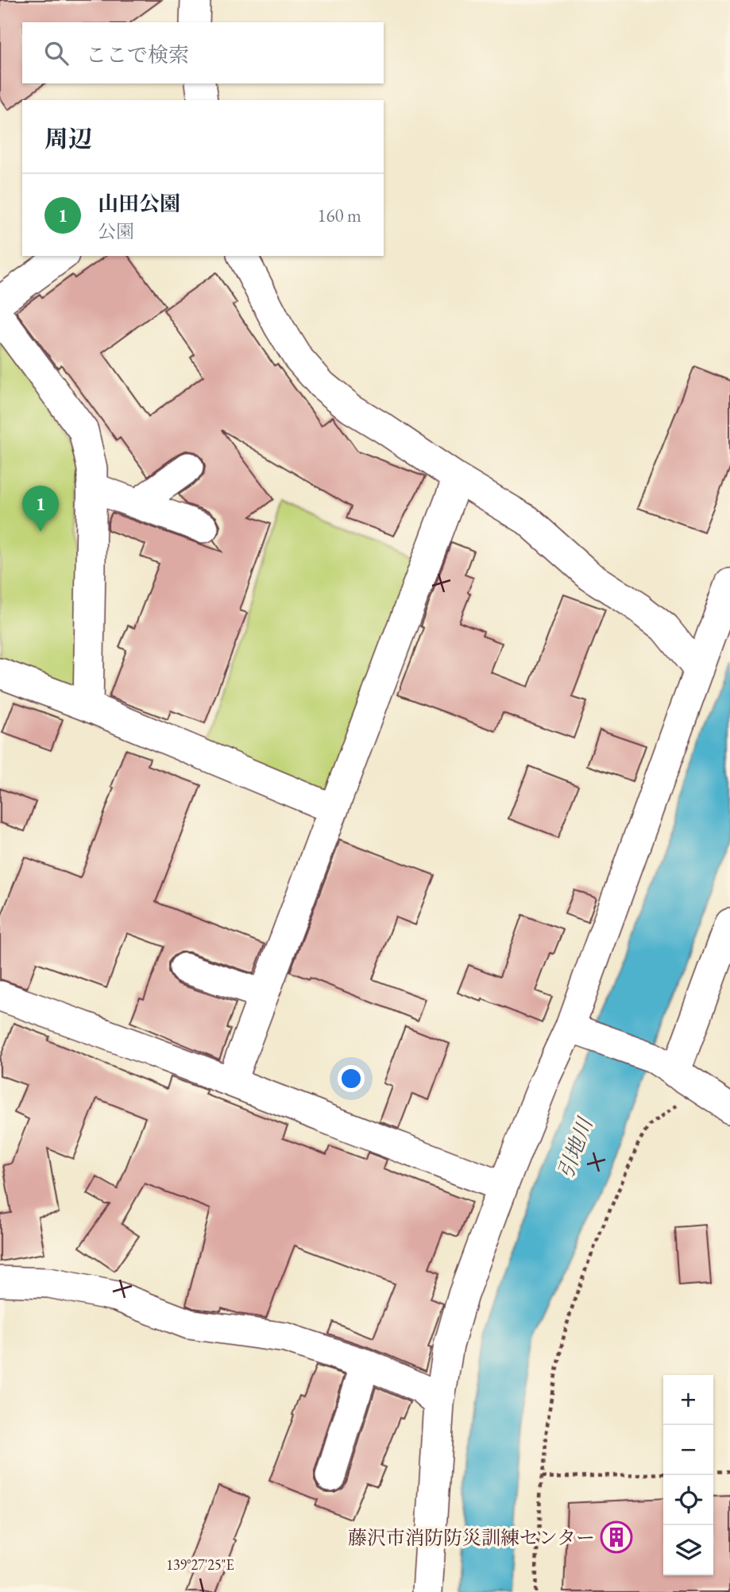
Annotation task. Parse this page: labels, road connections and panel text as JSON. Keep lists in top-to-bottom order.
{
  "water": ["引地川"],
  "places": {
    "building": ["藤沢市消防防災訓練センター"]
  },
  "page": {
    "search": "ここで検索",
    "heading": "周辺",
    "list": [
      {
        "mark": "1",
        "name": "山田公園",
        "note": "公園",
        "value": "160 m"
      }
    ],
    "pins": "1",
    "map_buttons": ["+", "−"]
  },
  "coordinates": ["139°27'25\"E"]
}
